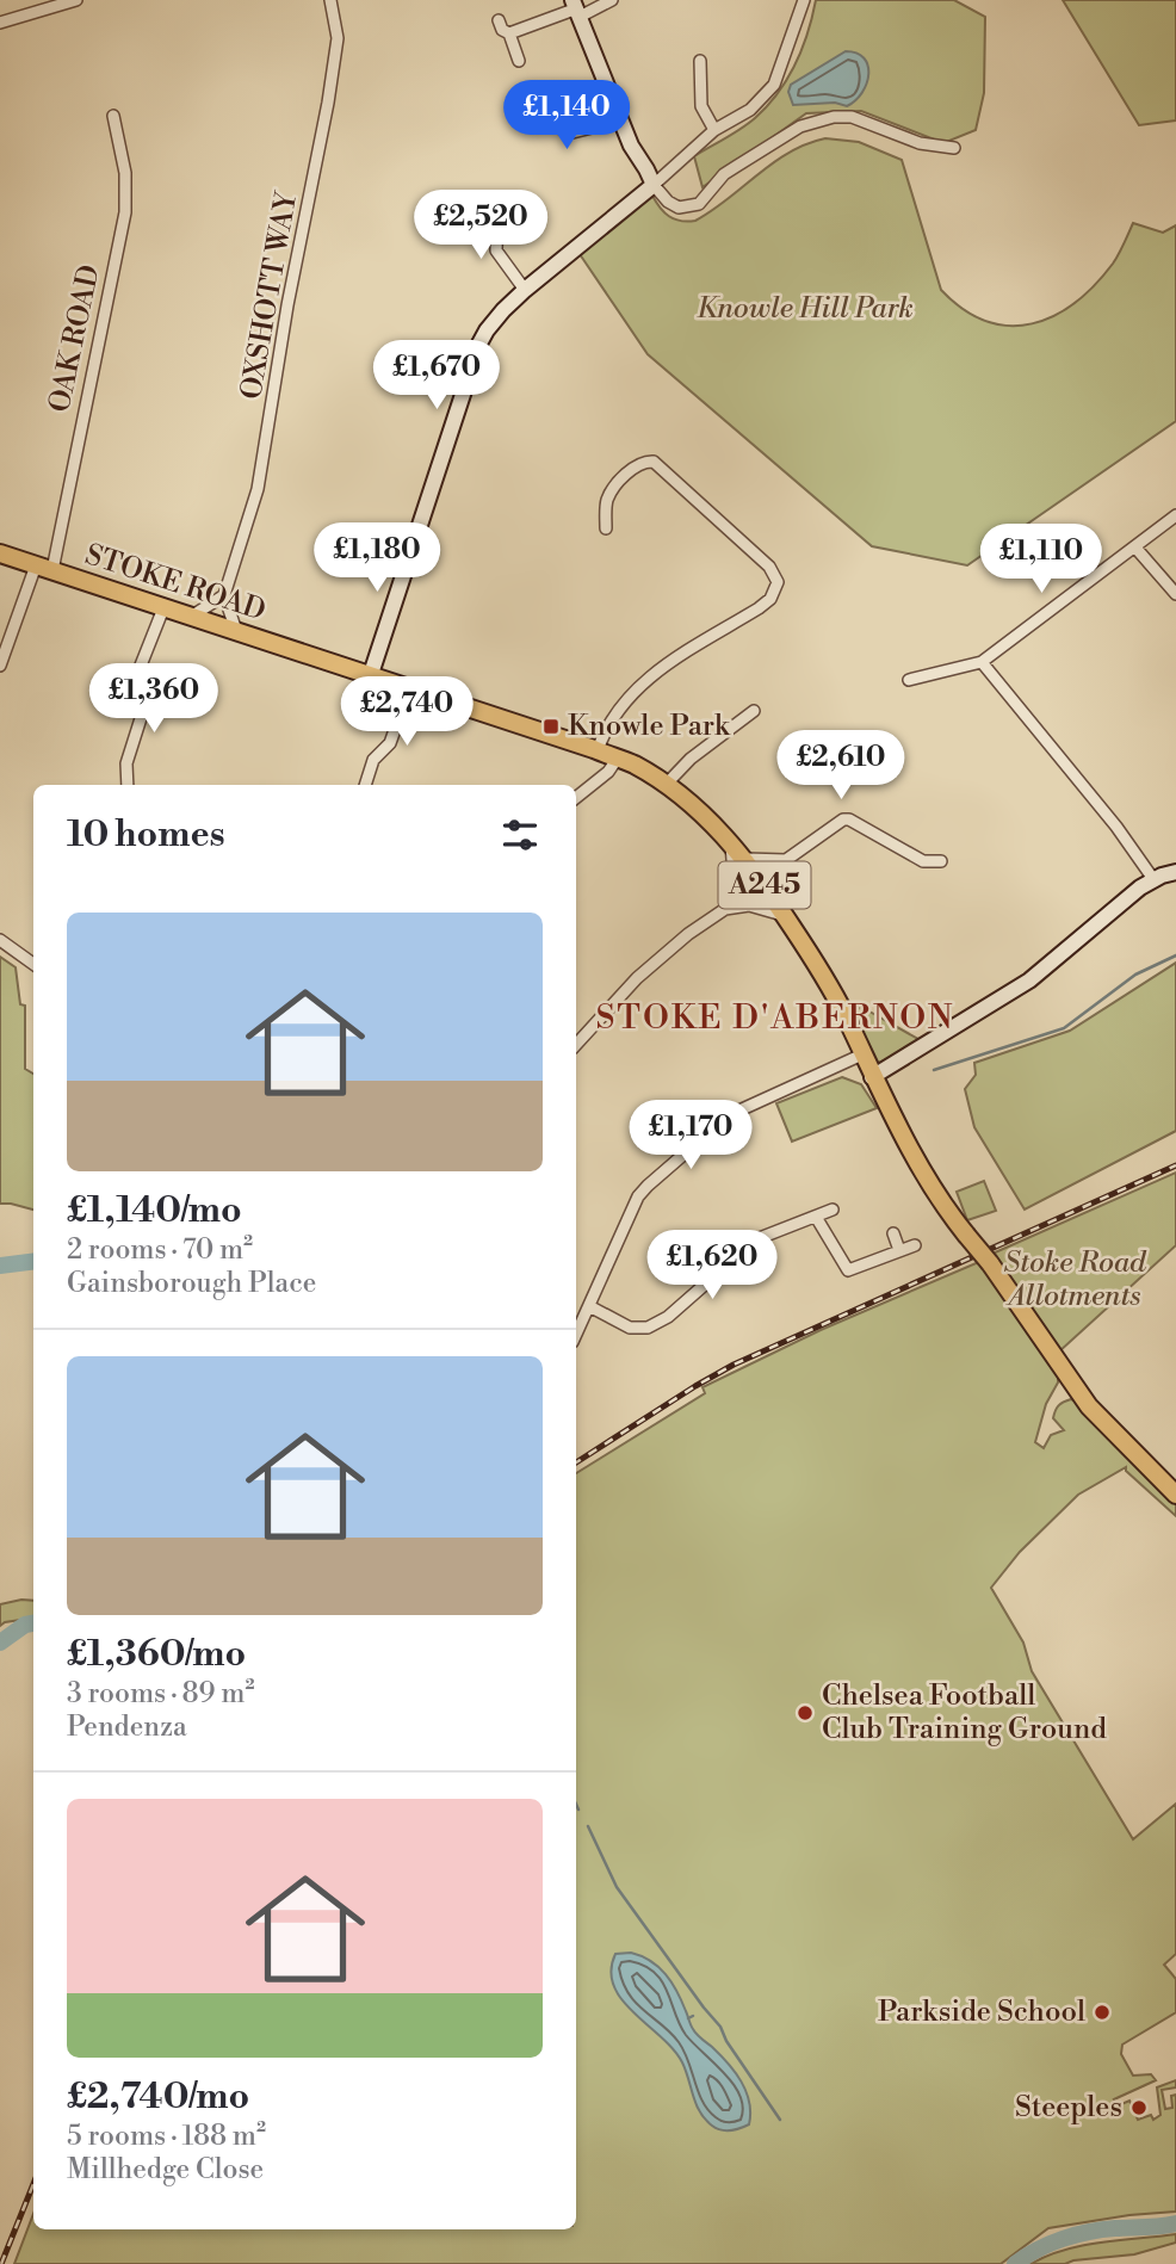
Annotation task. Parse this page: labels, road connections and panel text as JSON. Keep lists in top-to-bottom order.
{
  "streets": {
    "main road": ["STOKE ROAD", "A245"],
    "street": ["OXSHOTT WAY", "OAK ROAD"]
  },
  "crossings": [
    ["OAK ROAD", "STOKE ROAD"]
  ],
  "districts": ["STOKE D'ABERNON"],
  "parks": ["Knowle Hill Park", "Stoke Road Allotments"],
  "places": {
    "transit": ["Knowle Park"],
    "other": ["Chelsea Football Club Training Ground", "Parkside School", "Steeples"]
  },
  "page": {
    "price": [
      "£1,140",
      "£2,520",
      "£1,670",
      "£1,180",
      "£1,110",
      "£1,360",
      "£2,740",
      "£2,610",
      "£1,170",
      "£1,620"
    ],
    "heading": "10 homes",
    "list": [
      {
        "name": "£1,140/mo",
        "note": "2 rooms · 70 m² · Gainsborough Place"
      },
      {
        "name": "£1,360/mo",
        "note": "3 rooms · 89 m² · Pendenza"
      },
      {
        "name": "£2,740/mo",
        "note": "5 rooms · 188 m² · Millhedge Close"
      }
    ]
  }
}
